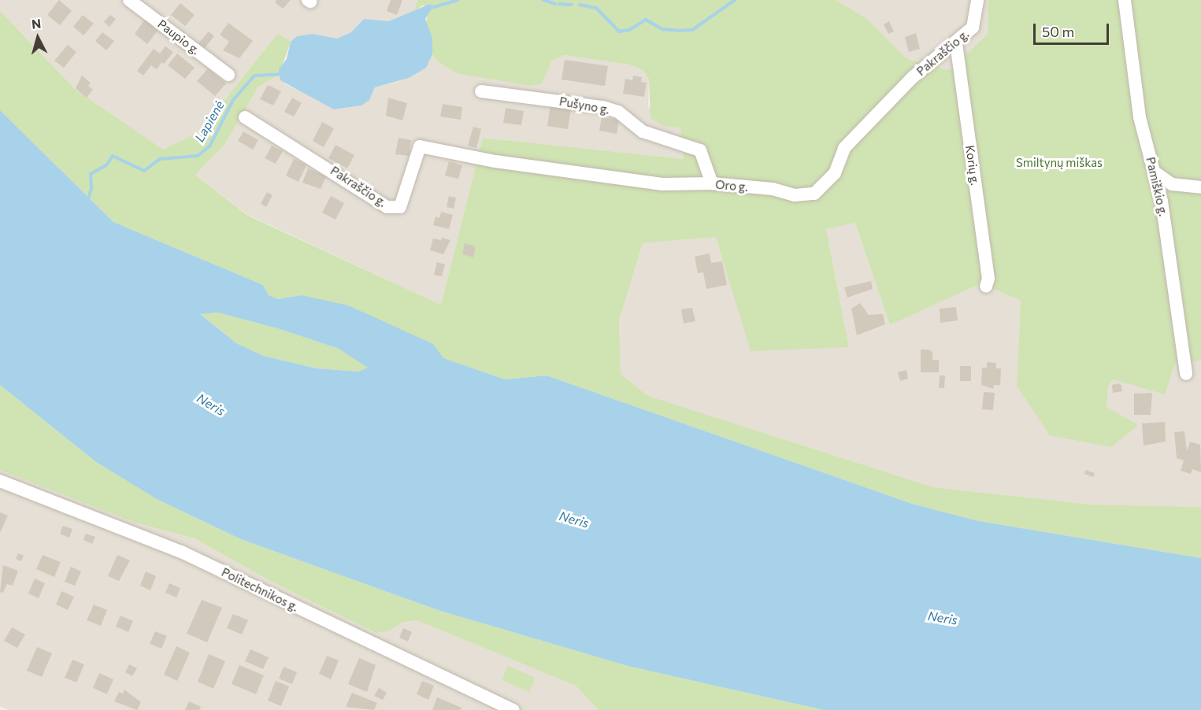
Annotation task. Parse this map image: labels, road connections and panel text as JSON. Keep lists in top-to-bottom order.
{
  "streets": {
    "street": [
      "Paupio g.",
      "Pakraščio g.",
      "Pušyno g.",
      "Korių g.",
      "Oro g.",
      "Pamiškio g.",
      "Politechnikos g."
    ]
  },
  "crossings": [
    ["Pakraščio g.", "Korių g."],
    ["Pakraščio g.", "Oro g."],
    ["Pušyno g.", "Oro g."]
  ],
  "water": ["Lapienė", "Neris"],
  "parks": ["Smiltynų miškas"],
  "scale_bar": "50 m",
  "north": "top"
}
